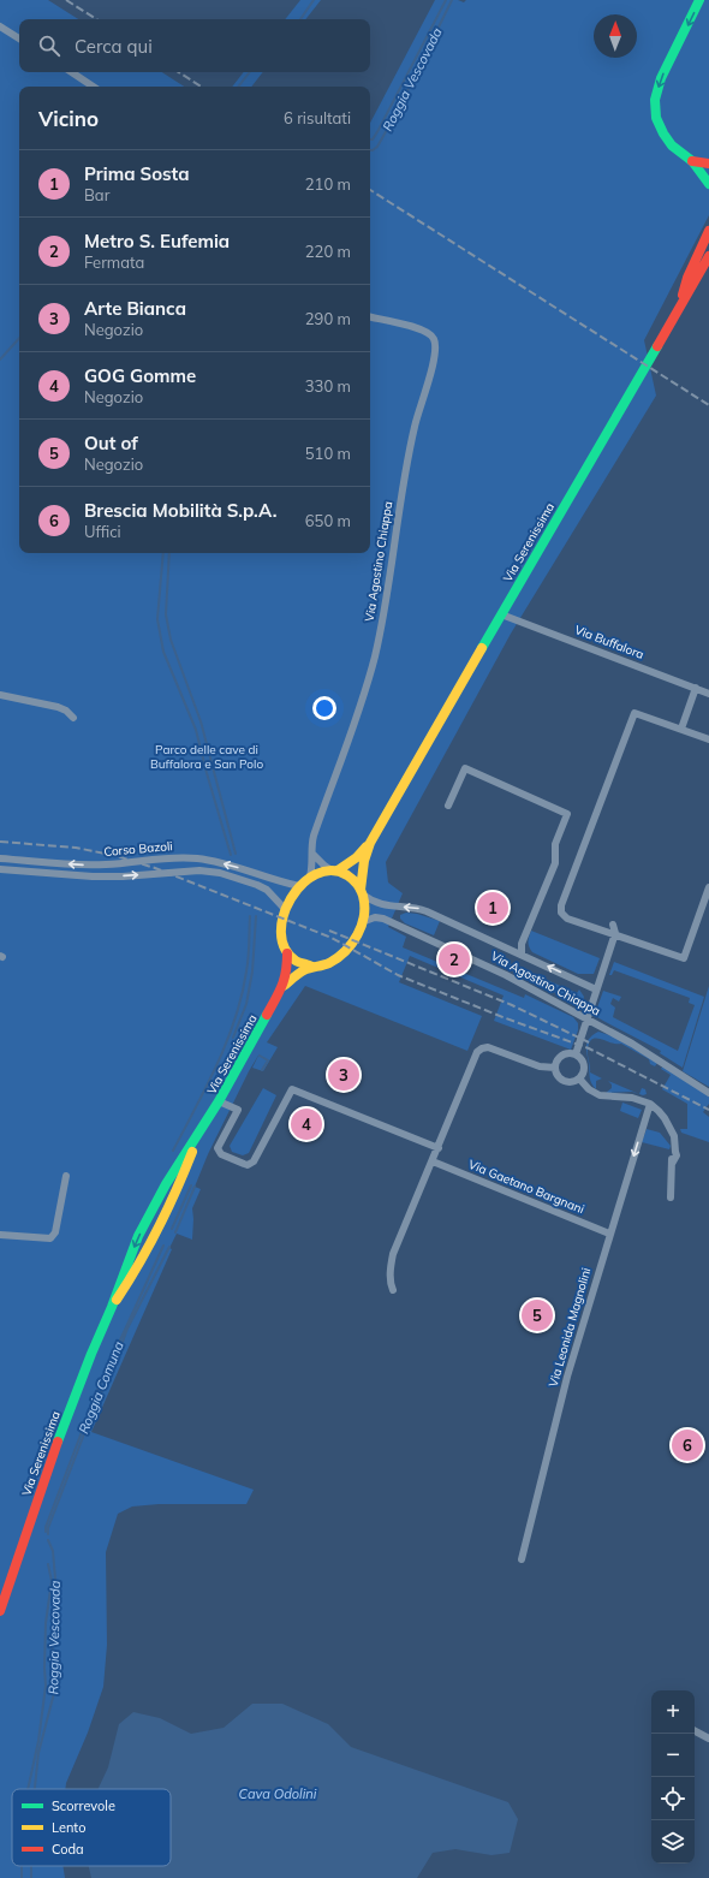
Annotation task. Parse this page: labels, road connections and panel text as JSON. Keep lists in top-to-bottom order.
{
  "streets": {
    "main road": ["Via Serenissima"],
    "street": [
      "Via Agostino Chiappa",
      "Via Buffalora",
      "Corso Bazoli",
      "Via Gaetano Bargnani",
      "Via Leonida Magnolini"
    ]
  },
  "crossings": [
    ["Via Serenissima", "Via Agostino Chiappa"],
    ["Via Serenissima", "Via Buffalora"],
    ["Via Serenissima", "Corso Bazoli"],
    ["Via Agostino Chiappa", "Corso Bazoli"],
    ["Via Gaetano Bargnani", "Via Leonida Magnolini"]
  ],
  "water": ["Roggia Vescovada", "Roggia Comuna", "Cava Odolini"],
  "parks": ["Parco delle cave di Buffalora e San Polo"],
  "legend": ["Scorrevole", "Lento", "Coda"],
  "north": "top",
  "page": {
    "search": "Cerca qui",
    "heading": ["Vicino", "6 risultati"],
    "list": [
      {
        "mark": "1",
        "name": "Prima Sosta",
        "note": "Bar",
        "value": "210 m"
      },
      {
        "mark": "2",
        "name": "Metro S. Eufemia",
        "note": "Fermata",
        "value": "220 m"
      },
      {
        "mark": "3",
        "name": "Arte Bianca",
        "note": "Negozio",
        "value": "290 m"
      },
      {
        "mark": "4",
        "name": "GOG Gomme",
        "note": "Negozio",
        "value": "330 m"
      },
      {
        "mark": "5",
        "name": "Out of",
        "note": "Negozio",
        "value": "510 m"
      },
      {
        "mark": "6",
        "name": "Brescia Mobilità S.p.A.",
        "note": "Uffici",
        "value": "650 m"
      }
    ],
    "pins": [
      "1",
      "2",
      "3",
      "4",
      "5",
      "6"
    ],
    "map_buttons": ["+", "−"]
  }
}
